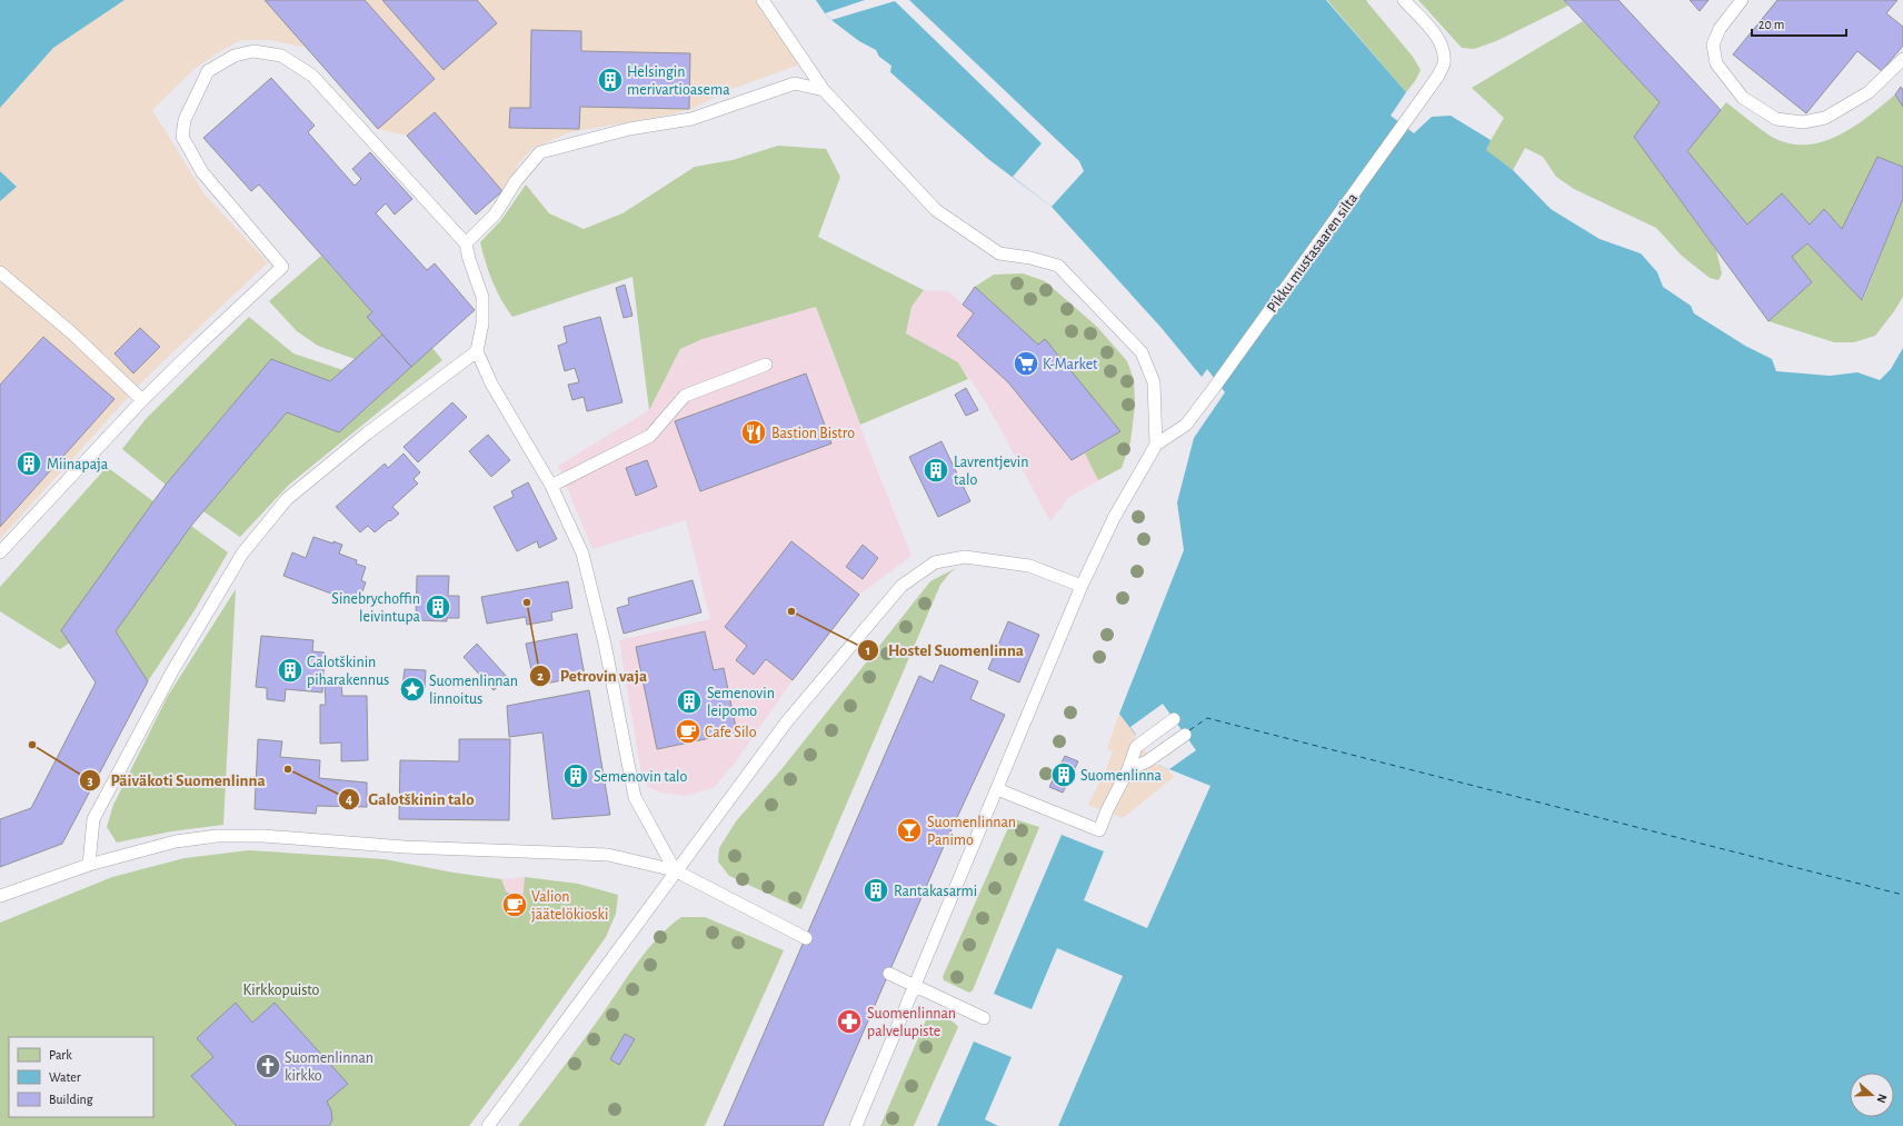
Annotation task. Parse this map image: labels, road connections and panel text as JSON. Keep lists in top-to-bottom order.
{
  "streets": {
    "lane": ["Pikku mustasaaren silta"]
  },
  "parks": ["Kirkkopuisto"],
  "places": {
    "building": [
      "Helsingin merivartioasema",
      "Miinapaja",
      "Lavrentjevin talo",
      "Sinebrychoffin leivintupa",
      "Galotškinin piharakennus",
      "Semenovin leipomo",
      "Suomenlinna",
      "Semenovin talo",
      "Rantakasarmi"
    ],
    "supermarket": ["K-Market"],
    "restaurant": ["Bastion Bistro"],
    "other": [
      "Petrovin vaja",
      "Hostel Suomenlinna",
      "Päiväkoti Suomenlinna",
      "Galotškinin talo"
    ],
    "place": ["Suomenlinnan linnoitus"],
    "cafe": ["Cafe Silo", "Valion jäätelökioski"],
    "bar": ["Suomenlinnan Panimo"],
    "pharmacy": ["Suomenlinnan palvelupiste"],
    "church": ["Suomenlinnan kirkko"]
  },
  "legend": ["Park", "Water", "Building"],
  "scale_bar": "20 m",
  "north": "right"
}
